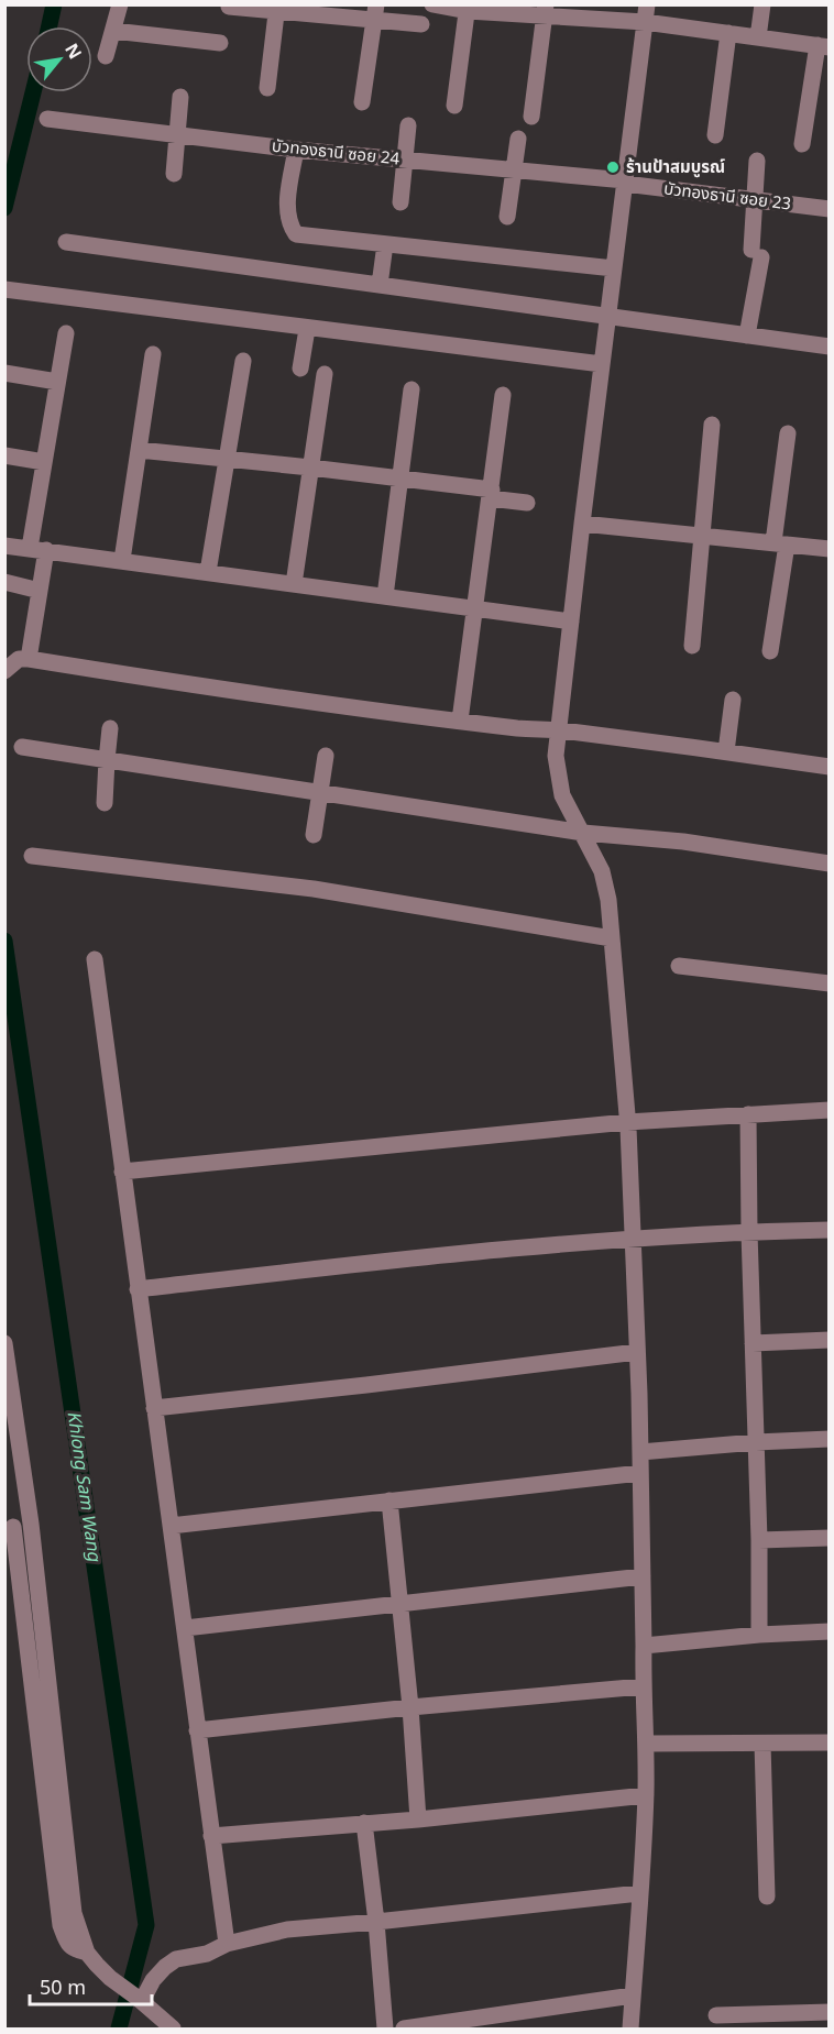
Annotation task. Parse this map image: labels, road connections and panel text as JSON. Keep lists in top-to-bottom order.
{
  "streets": {
    "street": ["บัวทองธานี ซอย 24", "บัวทองธานี ซอย 23"]
  },
  "crossings": [
    ["บัวทองธานี ซอย 24", "บัวทองธานี ซอย 23"]
  ],
  "water": ["Khlong Sam Wang"],
  "places": ["ร้านป้าสมบูรณ์"],
  "scale_bar": "50 m",
  "north": "top right"
}
